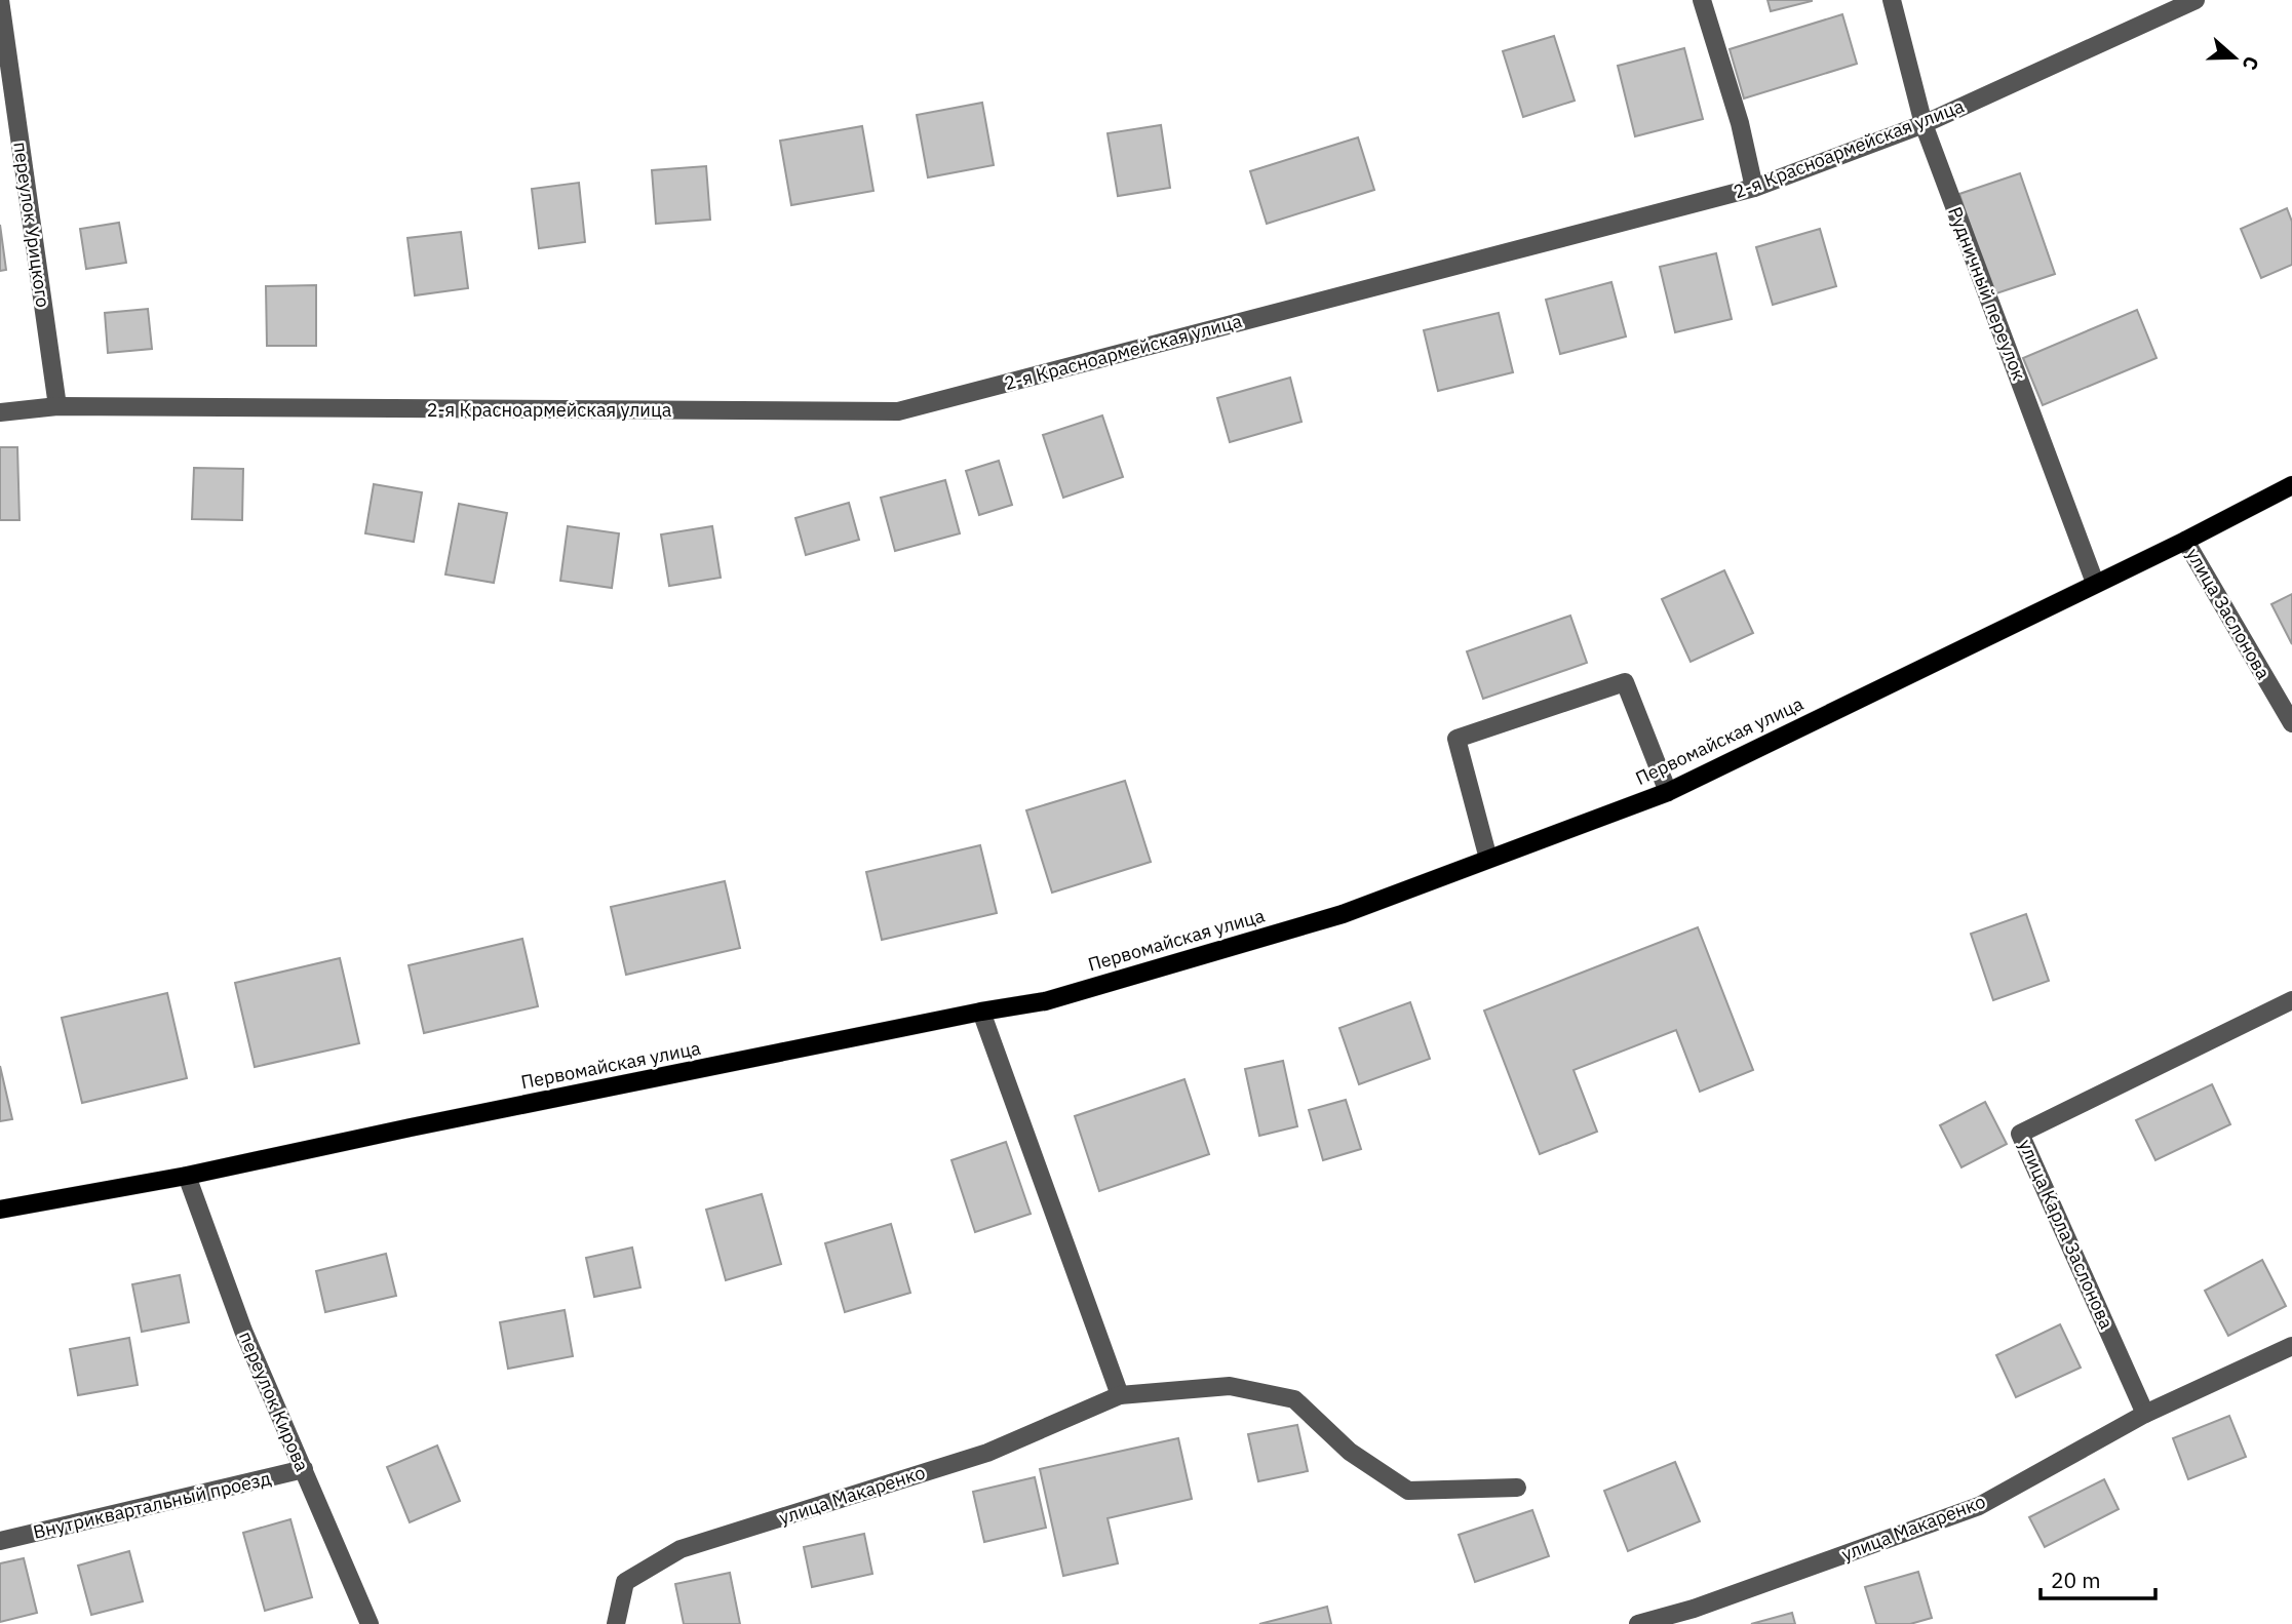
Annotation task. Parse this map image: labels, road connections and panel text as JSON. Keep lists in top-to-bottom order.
{
  "streets": {
    "main road": ["Первомайская улица"],
    "street": [
      "2-я Красноармейская улица",
      "переулок Урицкого",
      "Рудничный переулок",
      "улица Заслонова",
      "улица Карла Заслонова",
      "переулок Кирова",
      "улица Макаренко",
      "Внутриквартальный проезд"
    ]
  },
  "crossings": [
    ["2-я Красноармейская улица", "переулок Урицкого"],
    ["2-я Красноармейская улица", "Рудничный переулок"],
    ["Рудничный переулок", "Первомайская улица"],
    ["улица Заслонова", "Первомайская улица"],
    ["Первомайская улица", "переулок Кирова"],
    ["улица Карла Заслонова", "улица Макаренко"],
    ["переулок Кирова", "Внутриквартальный проезд"]
  ],
  "scale_bar": "20 m",
  "north": "right"
}
